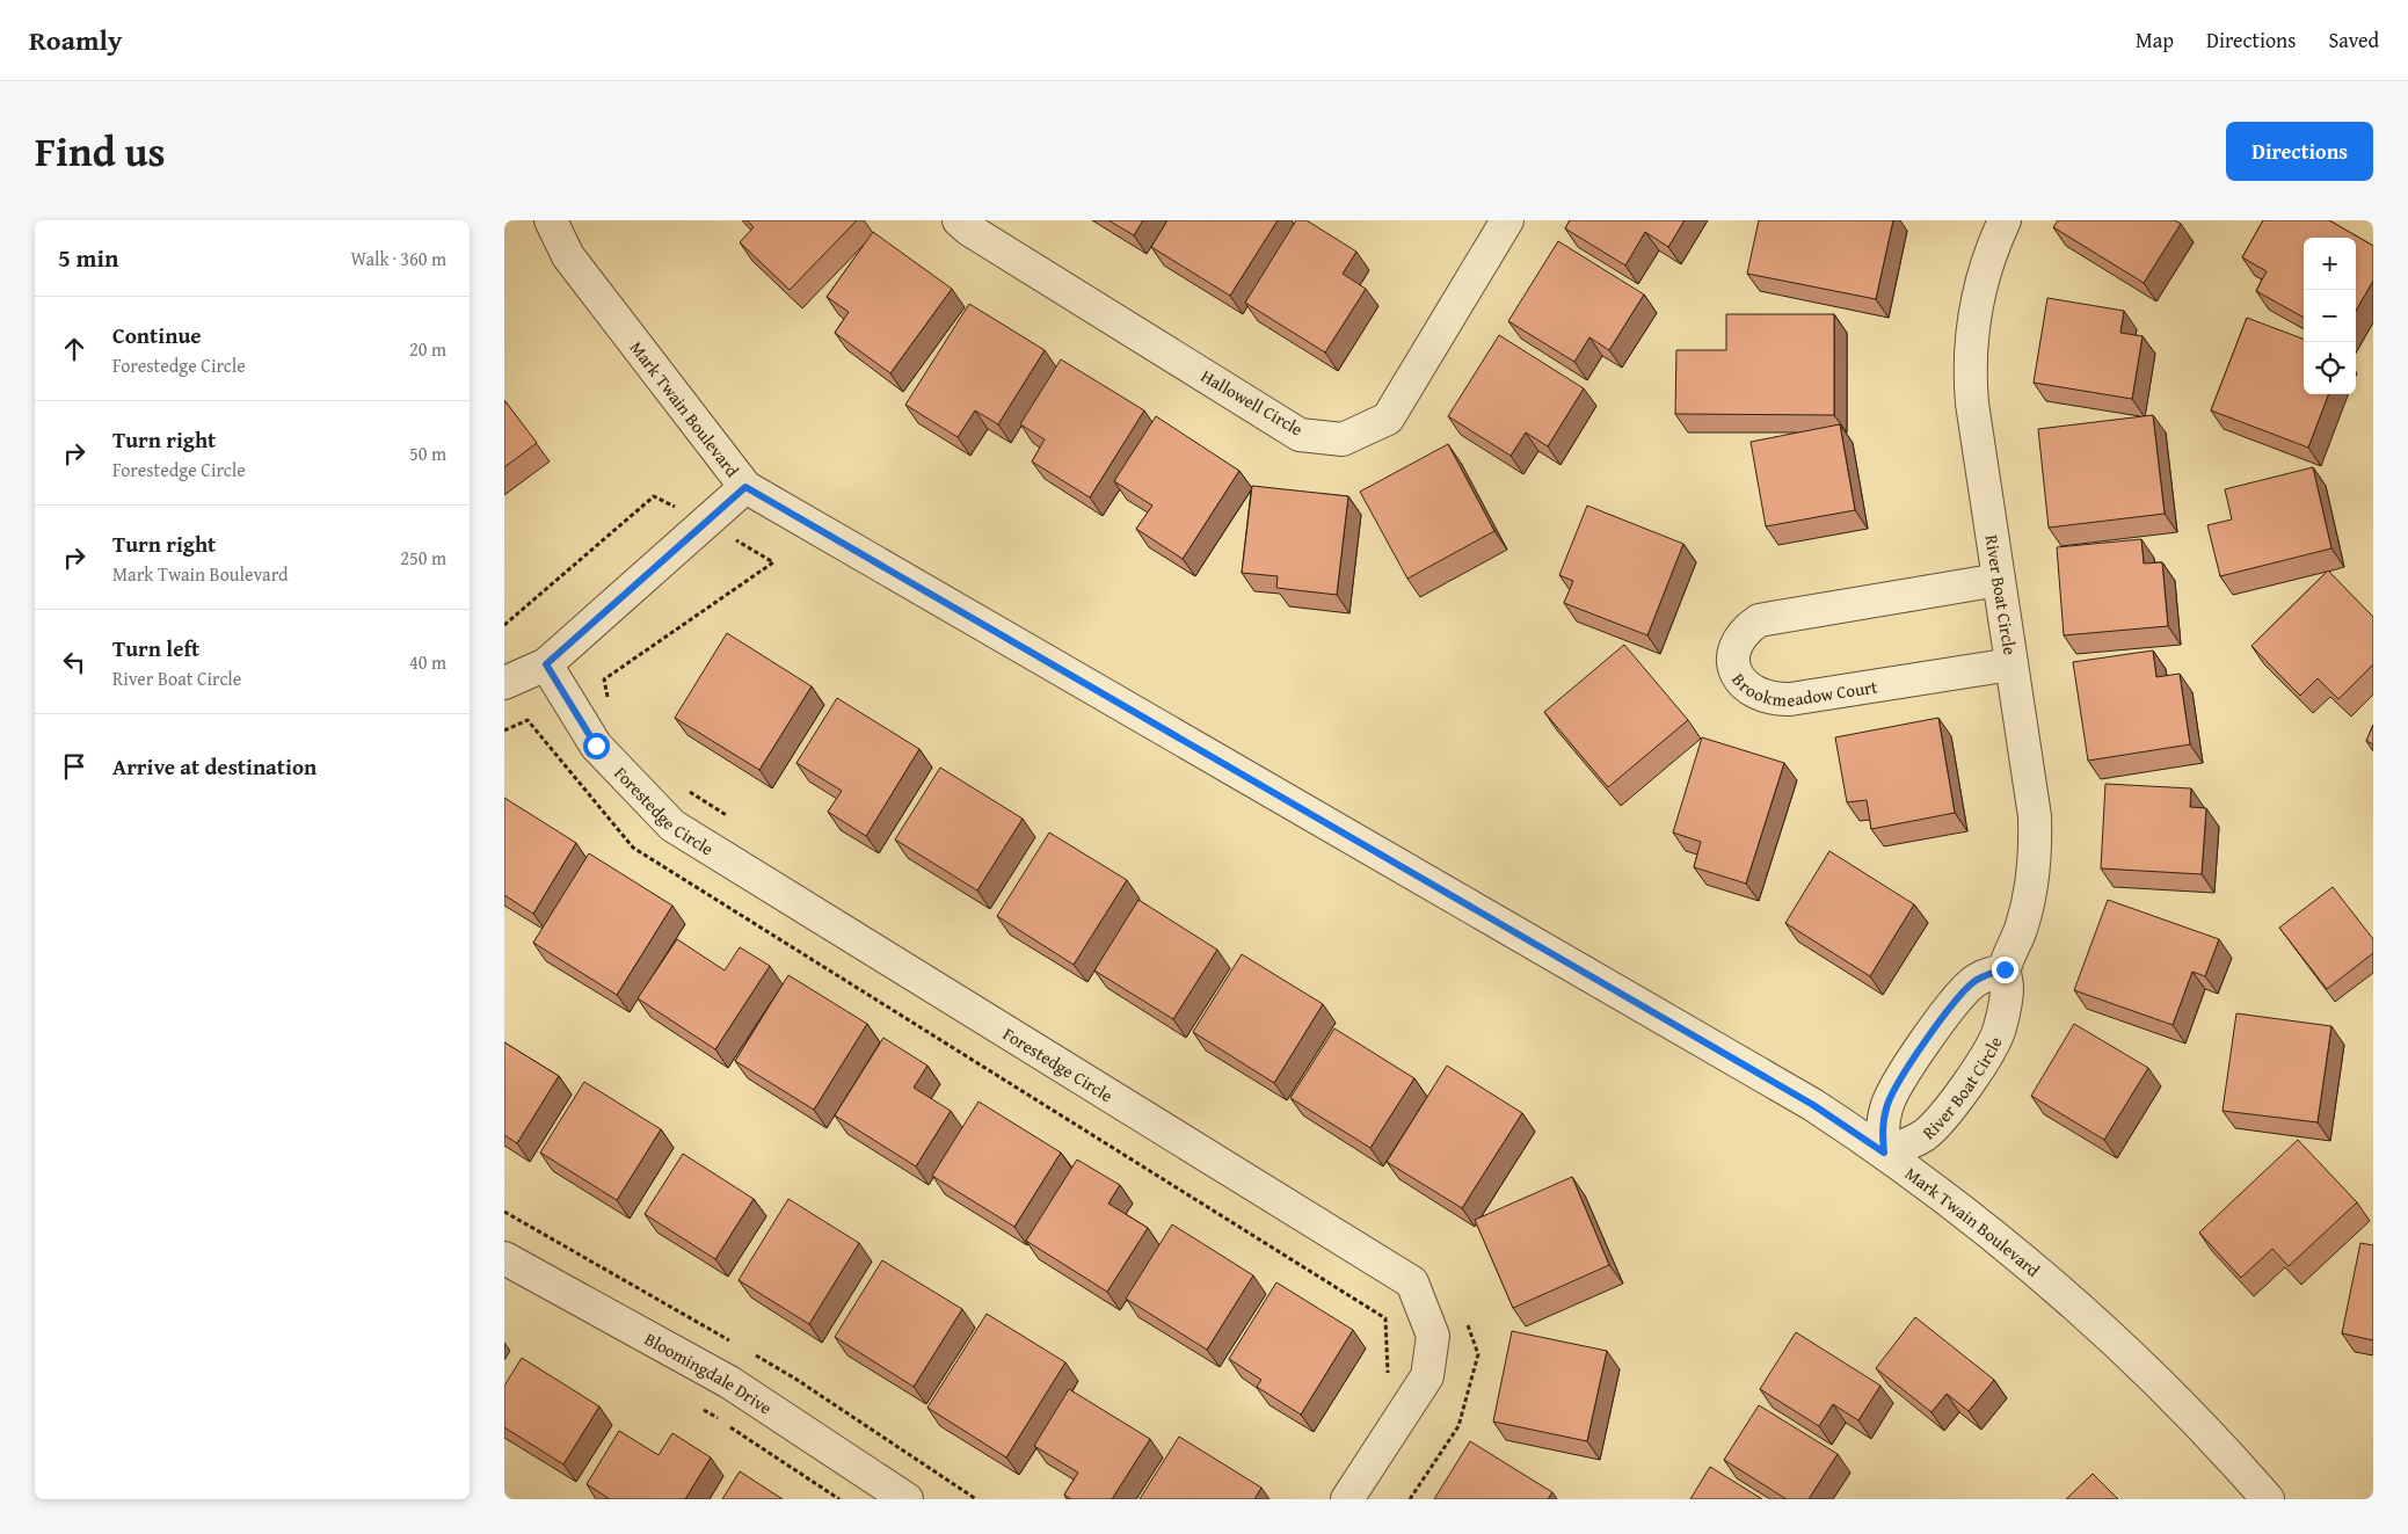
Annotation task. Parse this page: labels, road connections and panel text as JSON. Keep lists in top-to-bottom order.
{
  "streets": {
    "street": [
      "Hallowell Circle",
      "Mark Twain Boulevard",
      "River Boat Circle",
      "Brookmeadow Court",
      "Forestedge Circle",
      "Bloomingdale Drive"
    ]
  },
  "crossings": [
    ["Mark Twain Boulevard", "River Boat Circle"],
    ["River Boat Circle", "Brookmeadow Court"]
  ],
  "page": {
    "header": "Roamly",
    "nav": ["Map", "Directions", "Saved"],
    "title": "Find us",
    "buttons": "Directions",
    "heading": ["5 min", "Walk · 360 m"],
    "map_buttons": ["+", "−"],
    "list": [
      ["Continue", "Forestedge Circle", "20 m"],
      ["Turn right", "Forestedge Circle", "50 m"],
      ["Turn right", "Mark Twain Boulevard", "250 m"],
      ["Turn left", "River Boat Circle", "40 m"],
      "Arrive at destination"
    ]
  }
}
